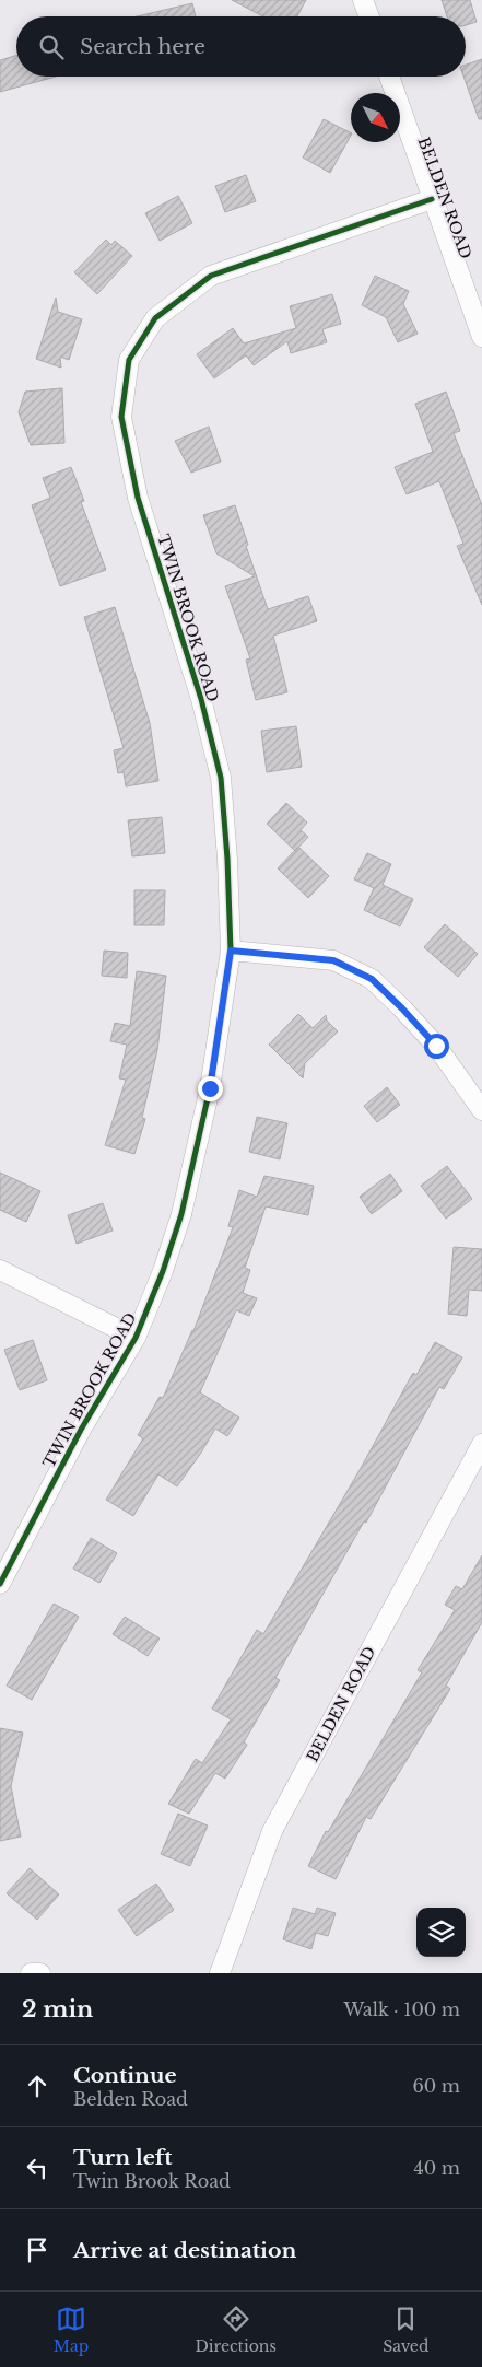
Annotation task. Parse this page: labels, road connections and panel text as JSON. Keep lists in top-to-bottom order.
{
  "streets": {
    "street": ["BELDEN ROAD", "TWIN BROOK ROAD"]
  },
  "crossings": [
    ["BELDEN ROAD", "TWIN BROOK ROAD"]
  ],
  "north": "bottom right",
  "page": {
    "search": "Search here",
    "heading": ["2 min", "Walk · 100 m"],
    "list": [
      ["Continue", "Belden Road", "60 m"],
      ["Turn left", "Twin Brook Road", "40 m"],
      "Arrive at destination"
    ],
    "nav": ["Map", "Directions", "Saved"]
  }
}
